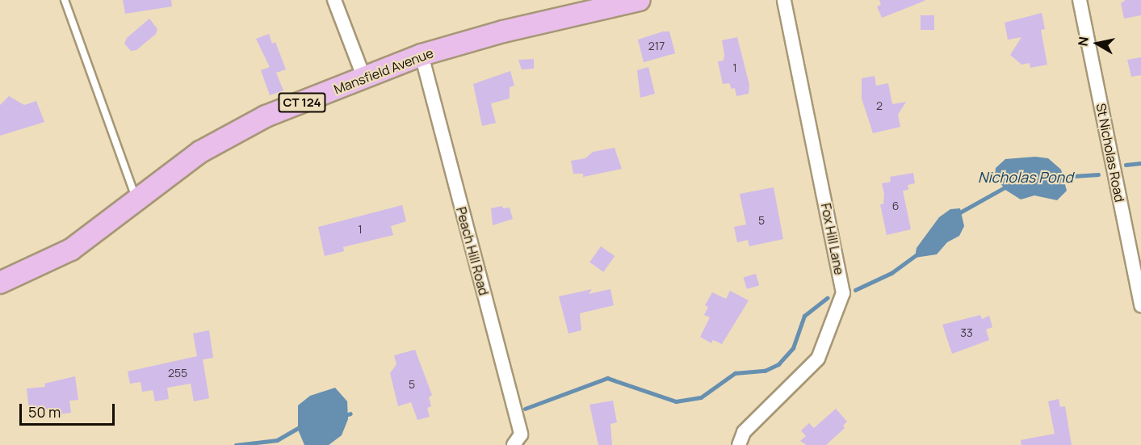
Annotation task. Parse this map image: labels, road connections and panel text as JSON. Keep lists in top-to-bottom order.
{
  "streets": {
    "main road": ["Mansfield Avenue", "CT 124"],
    "street": ["St Nicholas Road", "Fox Hill Lane", "Peach Hill Road"]
  },
  "crossings": [
    ["Mansfield Avenue", "Peach Hill Road"]
  ],
  "water": ["Nicholas Pond"],
  "house_numbers": [
    "217",
    "1",
    "2",
    "6",
    "5",
    "1",
    "33",
    "255",
    "5"
  ],
  "scale_bar": "50 m",
  "north": "left"
}
